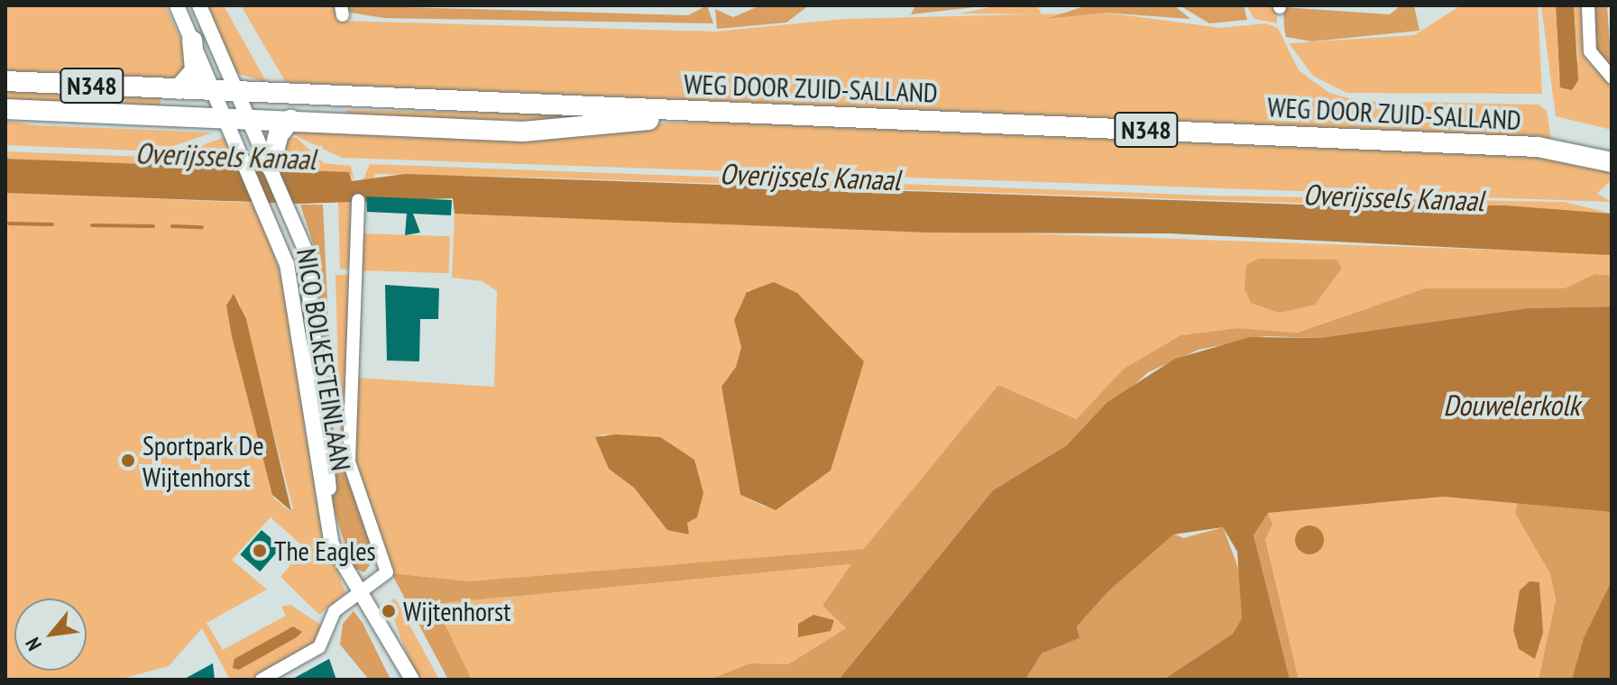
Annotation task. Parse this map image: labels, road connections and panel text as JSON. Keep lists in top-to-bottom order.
{
  "streets": {
    "main road": ["N348", "WEG DOOR ZUID-SALLAND"],
    "street": ["NICO BOLKESTEINLAAN"]
  },
  "crossings": [
    ["N348", "WEG DOOR ZUID-SALLAND"],
    ["N348", "NICO BOLKESTEINLAAN"],
    ["WEG DOOR ZUID-SALLAND", "NICO BOLKESTEINLAAN"]
  ],
  "water": ["Overijssels Kanaal", "Douwelerkolk"],
  "places": ["Sportpark De Wijtenhorst", "The Eagles", "Wijtenhorst"],
  "north": "bottom left"
}
